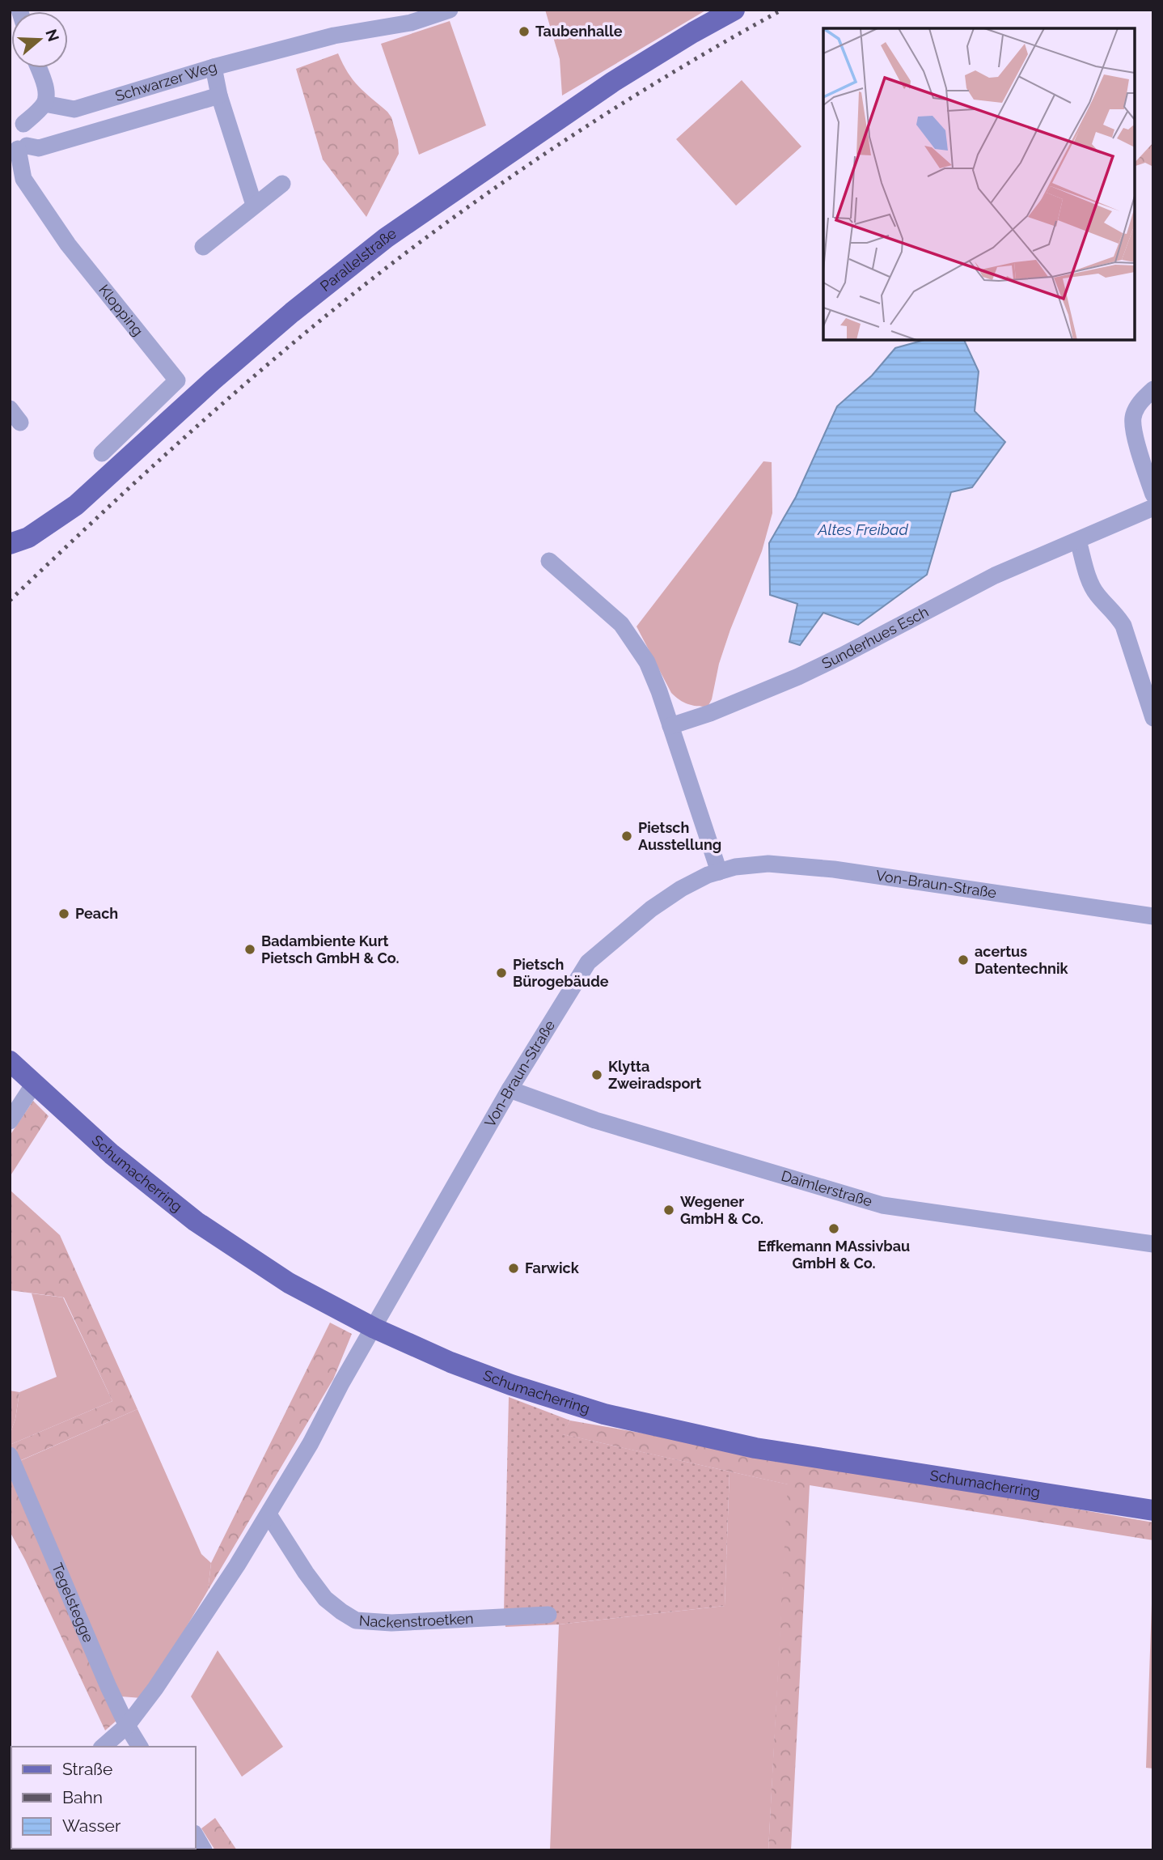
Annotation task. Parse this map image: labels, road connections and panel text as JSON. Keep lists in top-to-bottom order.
{
  "streets": {
    "main road": ["Parallelstraße", "Schumacherring"],
    "street": [
      "Schwarzer Weg",
      "Klopping",
      "Sunderhues Esch",
      "Von-Braun-Straße",
      "Daimlerstraße",
      "Tegelstegge",
      "Nackenstroetken"
    ]
  },
  "crossings": [
    ["Von-Braun-Straße", "Schumacherring"],
    ["Von-Braun-Straße", "Daimlerstraße"]
  ],
  "water": ["Altes Freibad"],
  "places": [
    "Taubenhalle",
    "Pietsch Ausstellung",
    "Peach",
    "Badambiente Kurt Pietsch GmbH & Co.",
    "acertus Datentechnik",
    "Pietsch Bürogebäude",
    "Klytta Zweiradsport",
    "Wegener GmbH & Co.",
    "Effkemann MAssivbau GmbH & Co.",
    "Farwick"
  ],
  "legend": ["Straße", "Bahn", "Wasser"],
  "north": "right"
}
